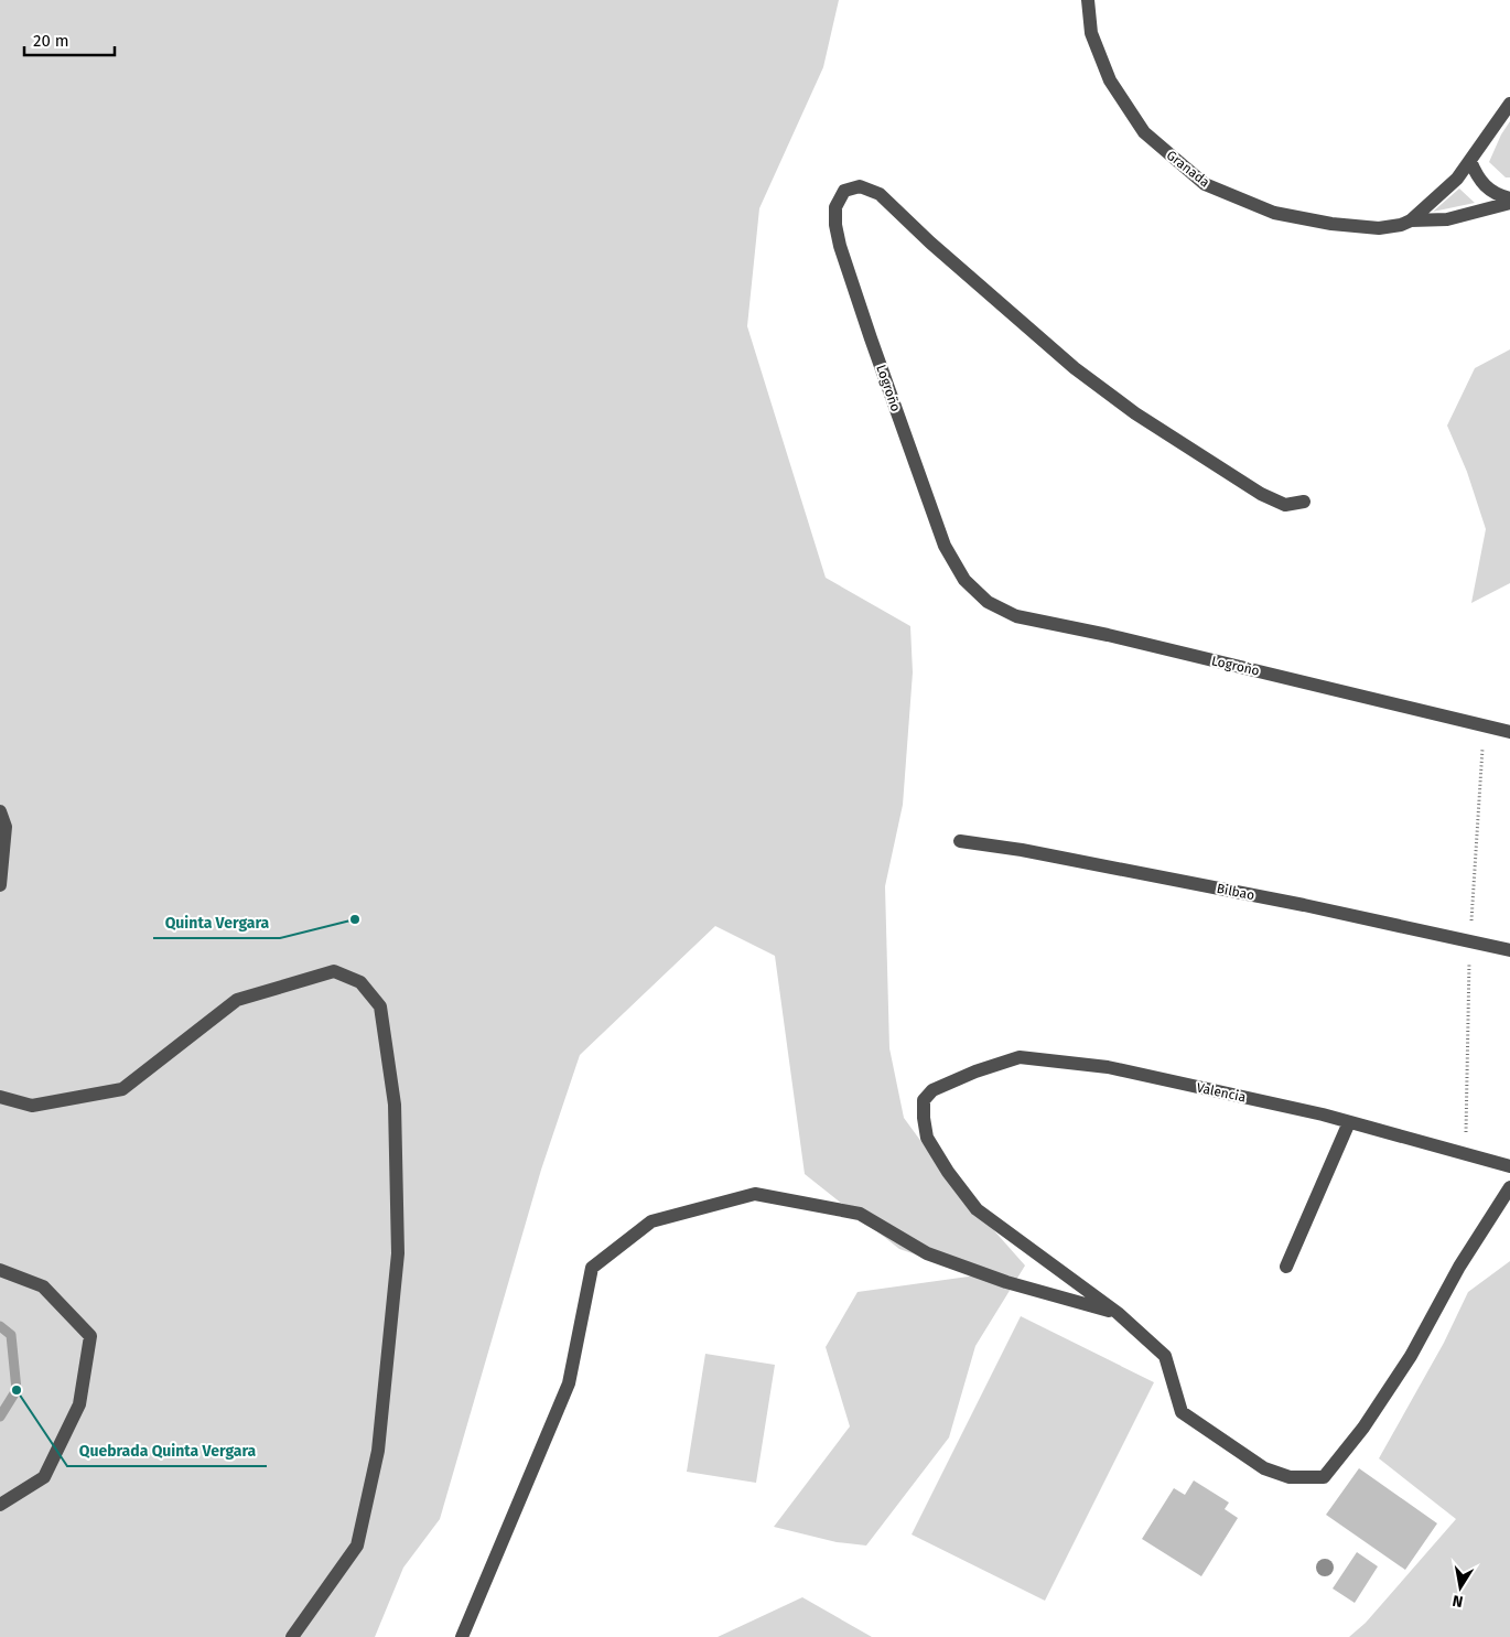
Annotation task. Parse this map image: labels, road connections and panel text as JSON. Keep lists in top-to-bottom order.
{
  "streets": {
    "street": [
      "Granada",
      "Logroño",
      "Bilbao",
      "Valencia"
    ]
  },
  "places": ["Quinta Vergara", "Quebrada Quinta Vergara"],
  "scale_bar": "20 m",
  "north": "bottom"
}
